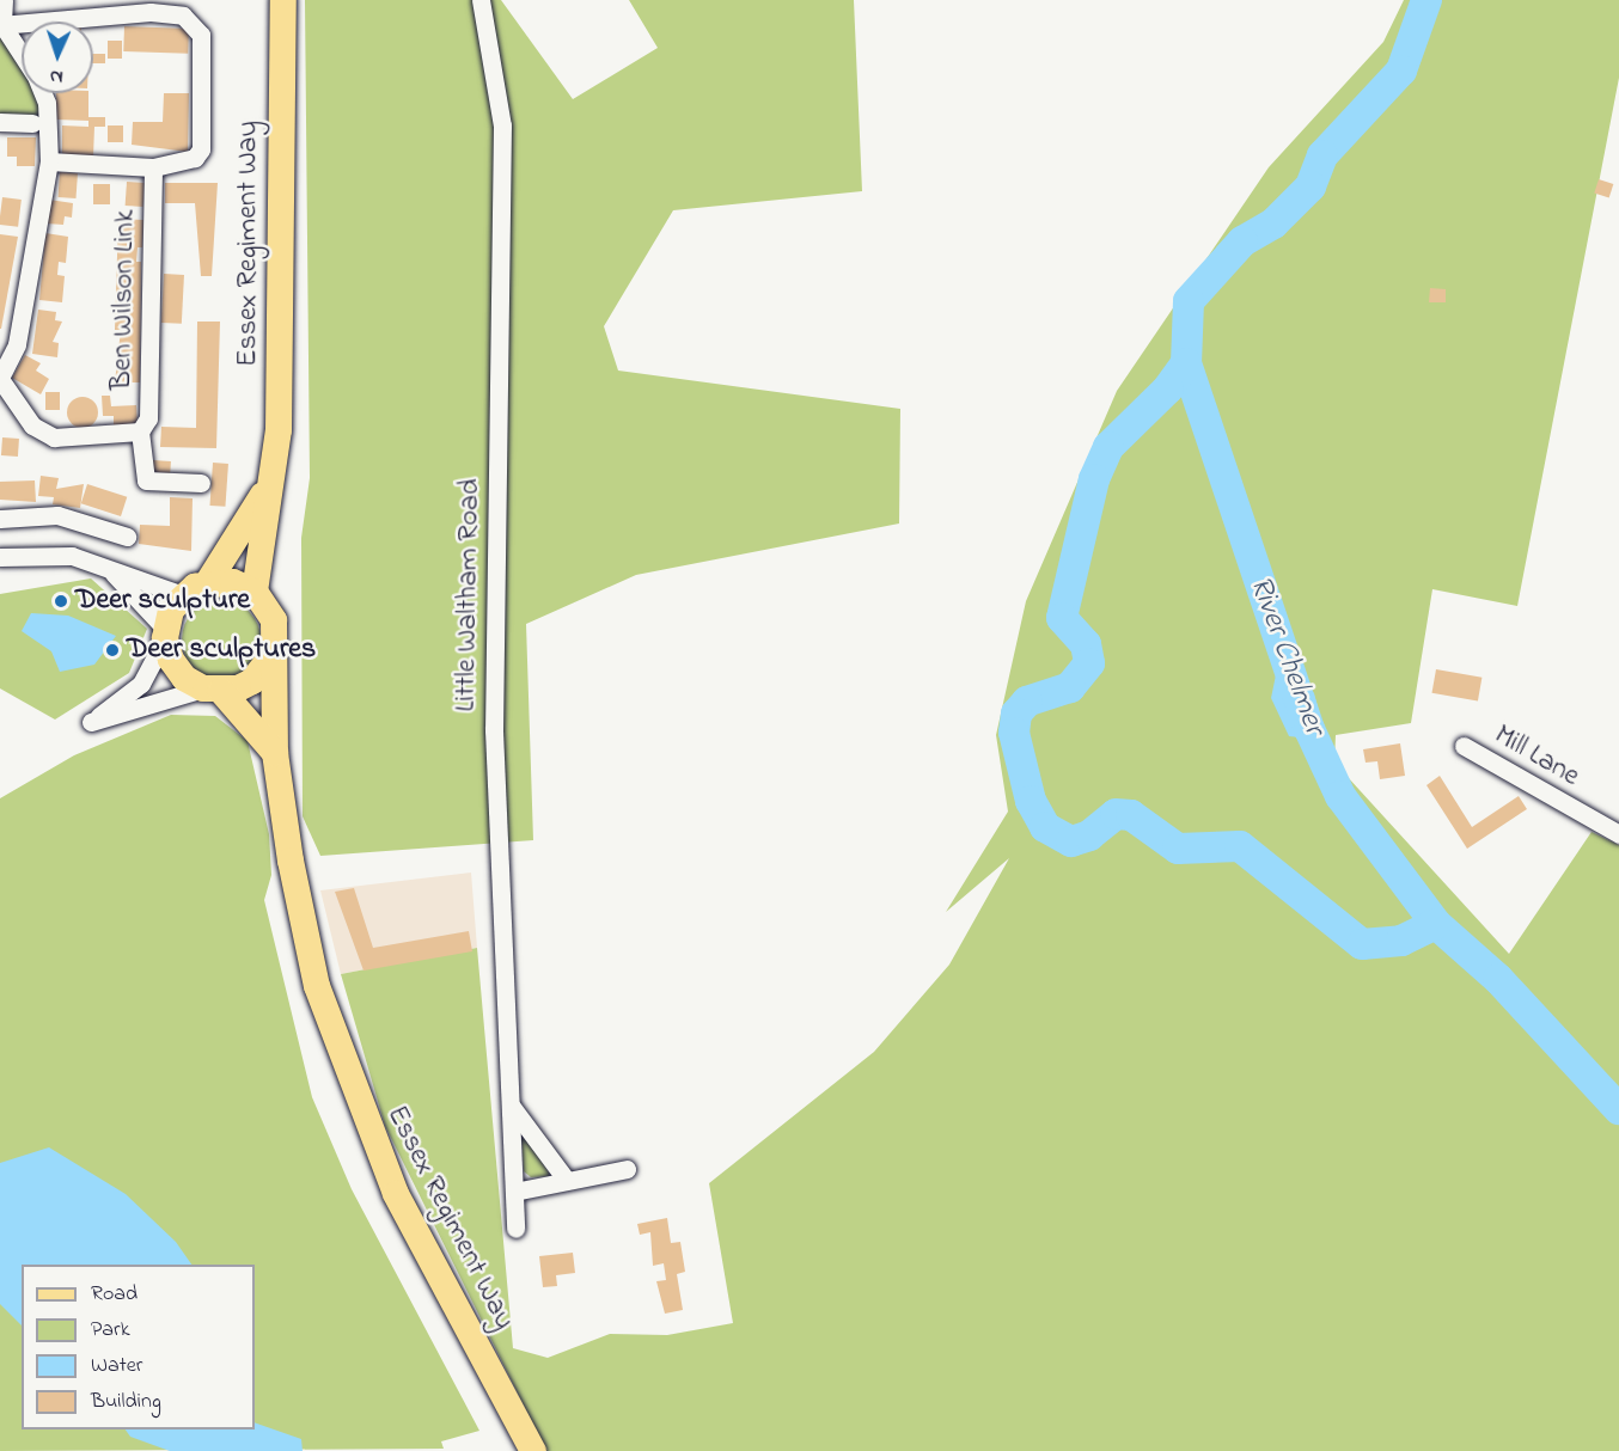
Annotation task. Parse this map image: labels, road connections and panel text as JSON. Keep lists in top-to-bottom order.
{
  "streets": {
    "main road": ["Essex Regiment Way"],
    "street": ["Ben Wilson Link", "Little Waltham Road", "Mill Lane"]
  },
  "water": ["River Chelmer"],
  "places": ["Deer sculpture", "Deer sculptures"],
  "legend": [
    "Road",
    "Park",
    "Water",
    "Building"
  ],
  "north": "bottom"
}
